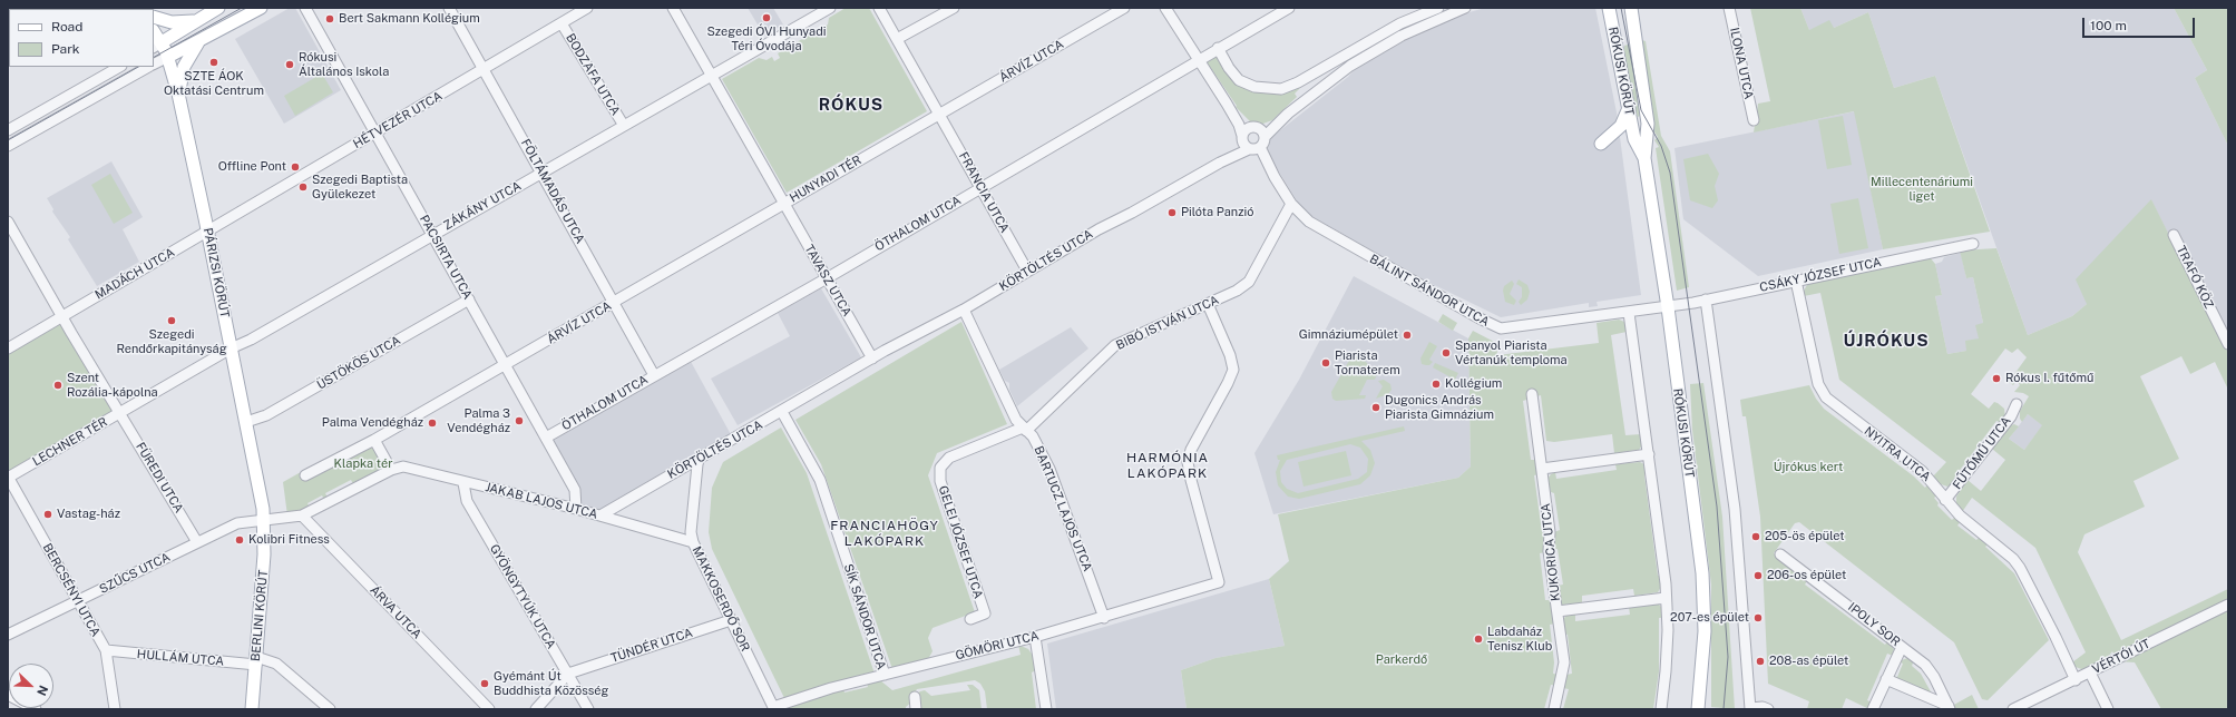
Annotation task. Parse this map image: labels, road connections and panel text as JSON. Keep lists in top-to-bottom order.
{
  "streets": {
    "main road": ["RÓKUSI KÖRÚT", "PÁRIZSI KÖRÚT", "BERLINI KÖRÚT"],
    "street": [
      "ÁRVÍZ UTCA",
      "ILONA UTCA",
      "BODZAFA UTCA",
      "HÉTVEZÉR UTCA",
      "HUNYADI TÉR",
      "FÖLTÁMADÁS UTCA",
      "FRANCIA UTCA",
      "ZÁKÁNY UTCA",
      "ÖTHALOM UTCA",
      "PACSIRTA UTCA",
      "KÖRTÖLTÉS UTCA",
      "MADÁCH UTCA",
      "CSÁKY JÓZSEF UTCA",
      "TRAFÓ KÖZ",
      "TAVASZ UTCA",
      "BÁLINT SÁNDOR UTCA",
      "BIBÓ ISTVÁN UTCA",
      "ÜSTÖKÖS UTCA",
      "LECHNER TÉR",
      "FŰTŐMŰ UTCA",
      "NYITRA UTCA",
      "FÜREDI UTCA",
      "JAKAB LAJOS UTCA",
      "BARTUCZ LAJOS UTCA",
      "GELEI JÓZSEF UTCA",
      "KUKORICA UTCA",
      "SZŰCS UTCA",
      "BERCSÉNYI UTCA",
      "GYÖNGYTYÚK UTCA",
      "MAKKOSERDŐ SOR",
      "ÁRVA UTCA",
      "SÍK SÁNDOR UTCA",
      "IPOLY SOR",
      "TÜNDÉR UTCA",
      "GÖMÖRI UTCA",
      "VÉRTÓI ÚT",
      "HULLÁM UTCA"
    ]
  },
  "crossings": [
    ["ÁRVÍZ UTCA", "HUNYADI TÉR"],
    ["ÁRVÍZ UTCA", "FÖLTÁMADÁS UTCA"],
    ["ÁRVÍZ UTCA", "FRANCIA UTCA"],
    ["ÁRVÍZ UTCA", "PACSIRTA UTCA"],
    ["ÁRVÍZ UTCA", "TAVASZ UTCA"],
    ["RÓKUSI KÖRÚT", "CSÁKY JÓZSEF UTCA"],
    ["RÓKUSI KÖRÚT", "BÁLINT SÁNDOR UTCA"],
    ["BODZAFA UTCA", "HÉTVEZÉR UTCA"],
    ["BODZAFA UTCA", "ZÁKÁNY UTCA"],
    ["HÉTVEZÉR UTCA", "FÖLTÁMADÁS UTCA"],
    ["HÉTVEZÉR UTCA", "PACSIRTA UTCA"],
    ["HÉTVEZÉR UTCA", "PÁRIZSI KÖRÚT"],
    ["HÉTVEZÉR UTCA", "MADÁCH UTCA"],
    ["HUNYADI TÉR", "FRANCIA UTCA"],
    ["HUNYADI TÉR", "ZÁKÁNY UTCA"],
    ["HUNYADI TÉR", "TAVASZ UTCA"],
    ["FÖLTÁMADÁS UTCA", "ZÁKÁNY UTCA"],
    ["FÖLTÁMADÁS UTCA", "ÖTHALOM UTCA"],
    ["FRANCIA UTCA", "ÖTHALOM UTCA"],
    ["FRANCIA UTCA", "KÖRTÖLTÉS UTCA"],
    ["ZÁKÁNY UTCA", "PACSIRTA UTCA"],
    ["ZÁKÁNY UTCA", "PÁRIZSI KÖRÚT"],
    ["ZÁKÁNY UTCA", "LECHNER TÉR"],
    ["ZÁKÁNY UTCA", "FÜREDI UTCA"],
    ["ÖTHALOM UTCA", "PACSIRTA UTCA"],
    ["ÖTHALOM UTCA", "TAVASZ UTCA"],
    ["PACSIRTA UTCA", "ÜSTÖKÖS UTCA"],
    ["PACSIRTA UTCA", "JAKAB LAJOS UTCA"],
    ["KÖRTÖLTÉS UTCA", "TAVASZ UTCA"],
    ["KÖRTÖLTÉS UTCA", "BÁLINT SÁNDOR UTCA"],
    ["KÖRTÖLTÉS UTCA", "JAKAB LAJOS UTCA"],
    ["KÖRTÖLTÉS UTCA", "BARTUCZ LAJOS UTCA"],
    ["KÖRTÖLTÉS UTCA", "MAKKOSERDŐ SOR"],
    ["KÖRTÖLTÉS UTCA", "SÍK SÁNDOR UTCA"],
    ["PÁRIZSI KÖRÚT", "MADÁCH UTCA"],
    ["PÁRIZSI KÖRÚT", "ÜSTÖKÖS UTCA"],
    ["PÁRIZSI KÖRÚT", "SZŰCS UTCA"],
    ["PÁRIZSI KÖRÚT", "BERLINI KÖRÚT"],
    ["MADÁCH UTCA", "LECHNER TÉR"],
    ["CSÁKY JÓZSEF UTCA", "BÁLINT SÁNDOR UTCA"],
    ["CSÁKY JÓZSEF UTCA", "NYITRA UTCA"],
    ["BÁLINT SÁNDOR UTCA", "BIBÓ ISTVÁN UTCA"],
    ["BIBÓ ISTVÁN UTCA", "BARTUCZ LAJOS UTCA"],
    ["BIBÓ ISTVÁN UTCA", "GELEI JÓZSEF UTCA"],
    ["BIBÓ ISTVÁN UTCA", "GÖMÖRI UTCA"],
    ["LECHNER TÉR", "FÜREDI UTCA"],
    ["LECHNER TÉR", "BERCSÉNYI UTCA"],
    ["FŰTŐMŰ UTCA", "NYITRA UTCA"],
    ["NYITRA UTCA", "VÉRTÓI ÚT"],
    ["FÜREDI UTCA", "SZŰCS UTCA"],
    ["JAKAB LAJOS UTCA", "GYÖNGYTYÚK UTCA"],
    ["JAKAB LAJOS UTCA", "MAKKOSERDŐ SOR"],
    ["BARTUCZ LAJOS UTCA", "GELEI JÓZSEF UTCA"],
    ["BARTUCZ LAJOS UTCA", "GÖMÖRI UTCA"],
    ["SZŰCS UTCA", "BERCSÉNYI UTCA"],
    ["SZŰCS UTCA", "BERLINI KÖRÚT"],
    ["BERCSÉNYI UTCA", "HULLÁM UTCA"],
    ["GYÖNGYTYÚK UTCA", "TÜNDÉR UTCA"],
    ["MAKKOSERDŐ SOR", "TÜNDÉR UTCA"],
    ["MAKKOSERDŐ SOR", "GÖMÖRI UTCA"],
    ["BERLINI KÖRÚT", "HULLÁM UTCA"],
    ["SÍK SÁNDOR UTCA", "GÖMÖRI UTCA"]
  ],
  "districts": [
    "RÓKUS",
    "ÚJRÓKUS",
    "HARMÓNIA LAKÓPARK",
    "FRANCIAHÖGY LAKÓPARK"
  ],
  "parks": [
    "Millecentenáriumi liget",
    "Klapka tér",
    "Újrókus kert",
    "Parkerdő"
  ],
  "places": [
    "Szegedi ÓVI Hunyadi Téri Óvodája",
    "Bert Sakmann Kollégium",
    "SZTE ÁOK Oktatási Centrum",
    "Rókusi Általános Iskola",
    "Offline Pont",
    "Szegedi Baptista Gyülekezet",
    "Pilóta Panzió",
    "Szegedi Rendőrkapitányság",
    "Gimnáziumépület",
    "Spanyol Piarista Vértanúk temploma",
    "Piarista Tornaterem",
    "Rókus I. fűtőmű",
    "Kollégium",
    "Szent Rozália-kápolna",
    "Dugonics András Piarista Gimnázium",
    "Palma 3 Vendégház",
    "Palma Vendégház",
    "Vastag-ház",
    "205-ös épület",
    "Kolibri Fitness",
    "206-os épület",
    "207-es épület",
    "Labdaház Tenisz Klub",
    "208-as épület",
    "Gyémánt Út Buddhista Közösség"
  ],
  "legend": ["Road", "Park"],
  "scale_bar": "100 m",
  "north": "bottom right"
}
